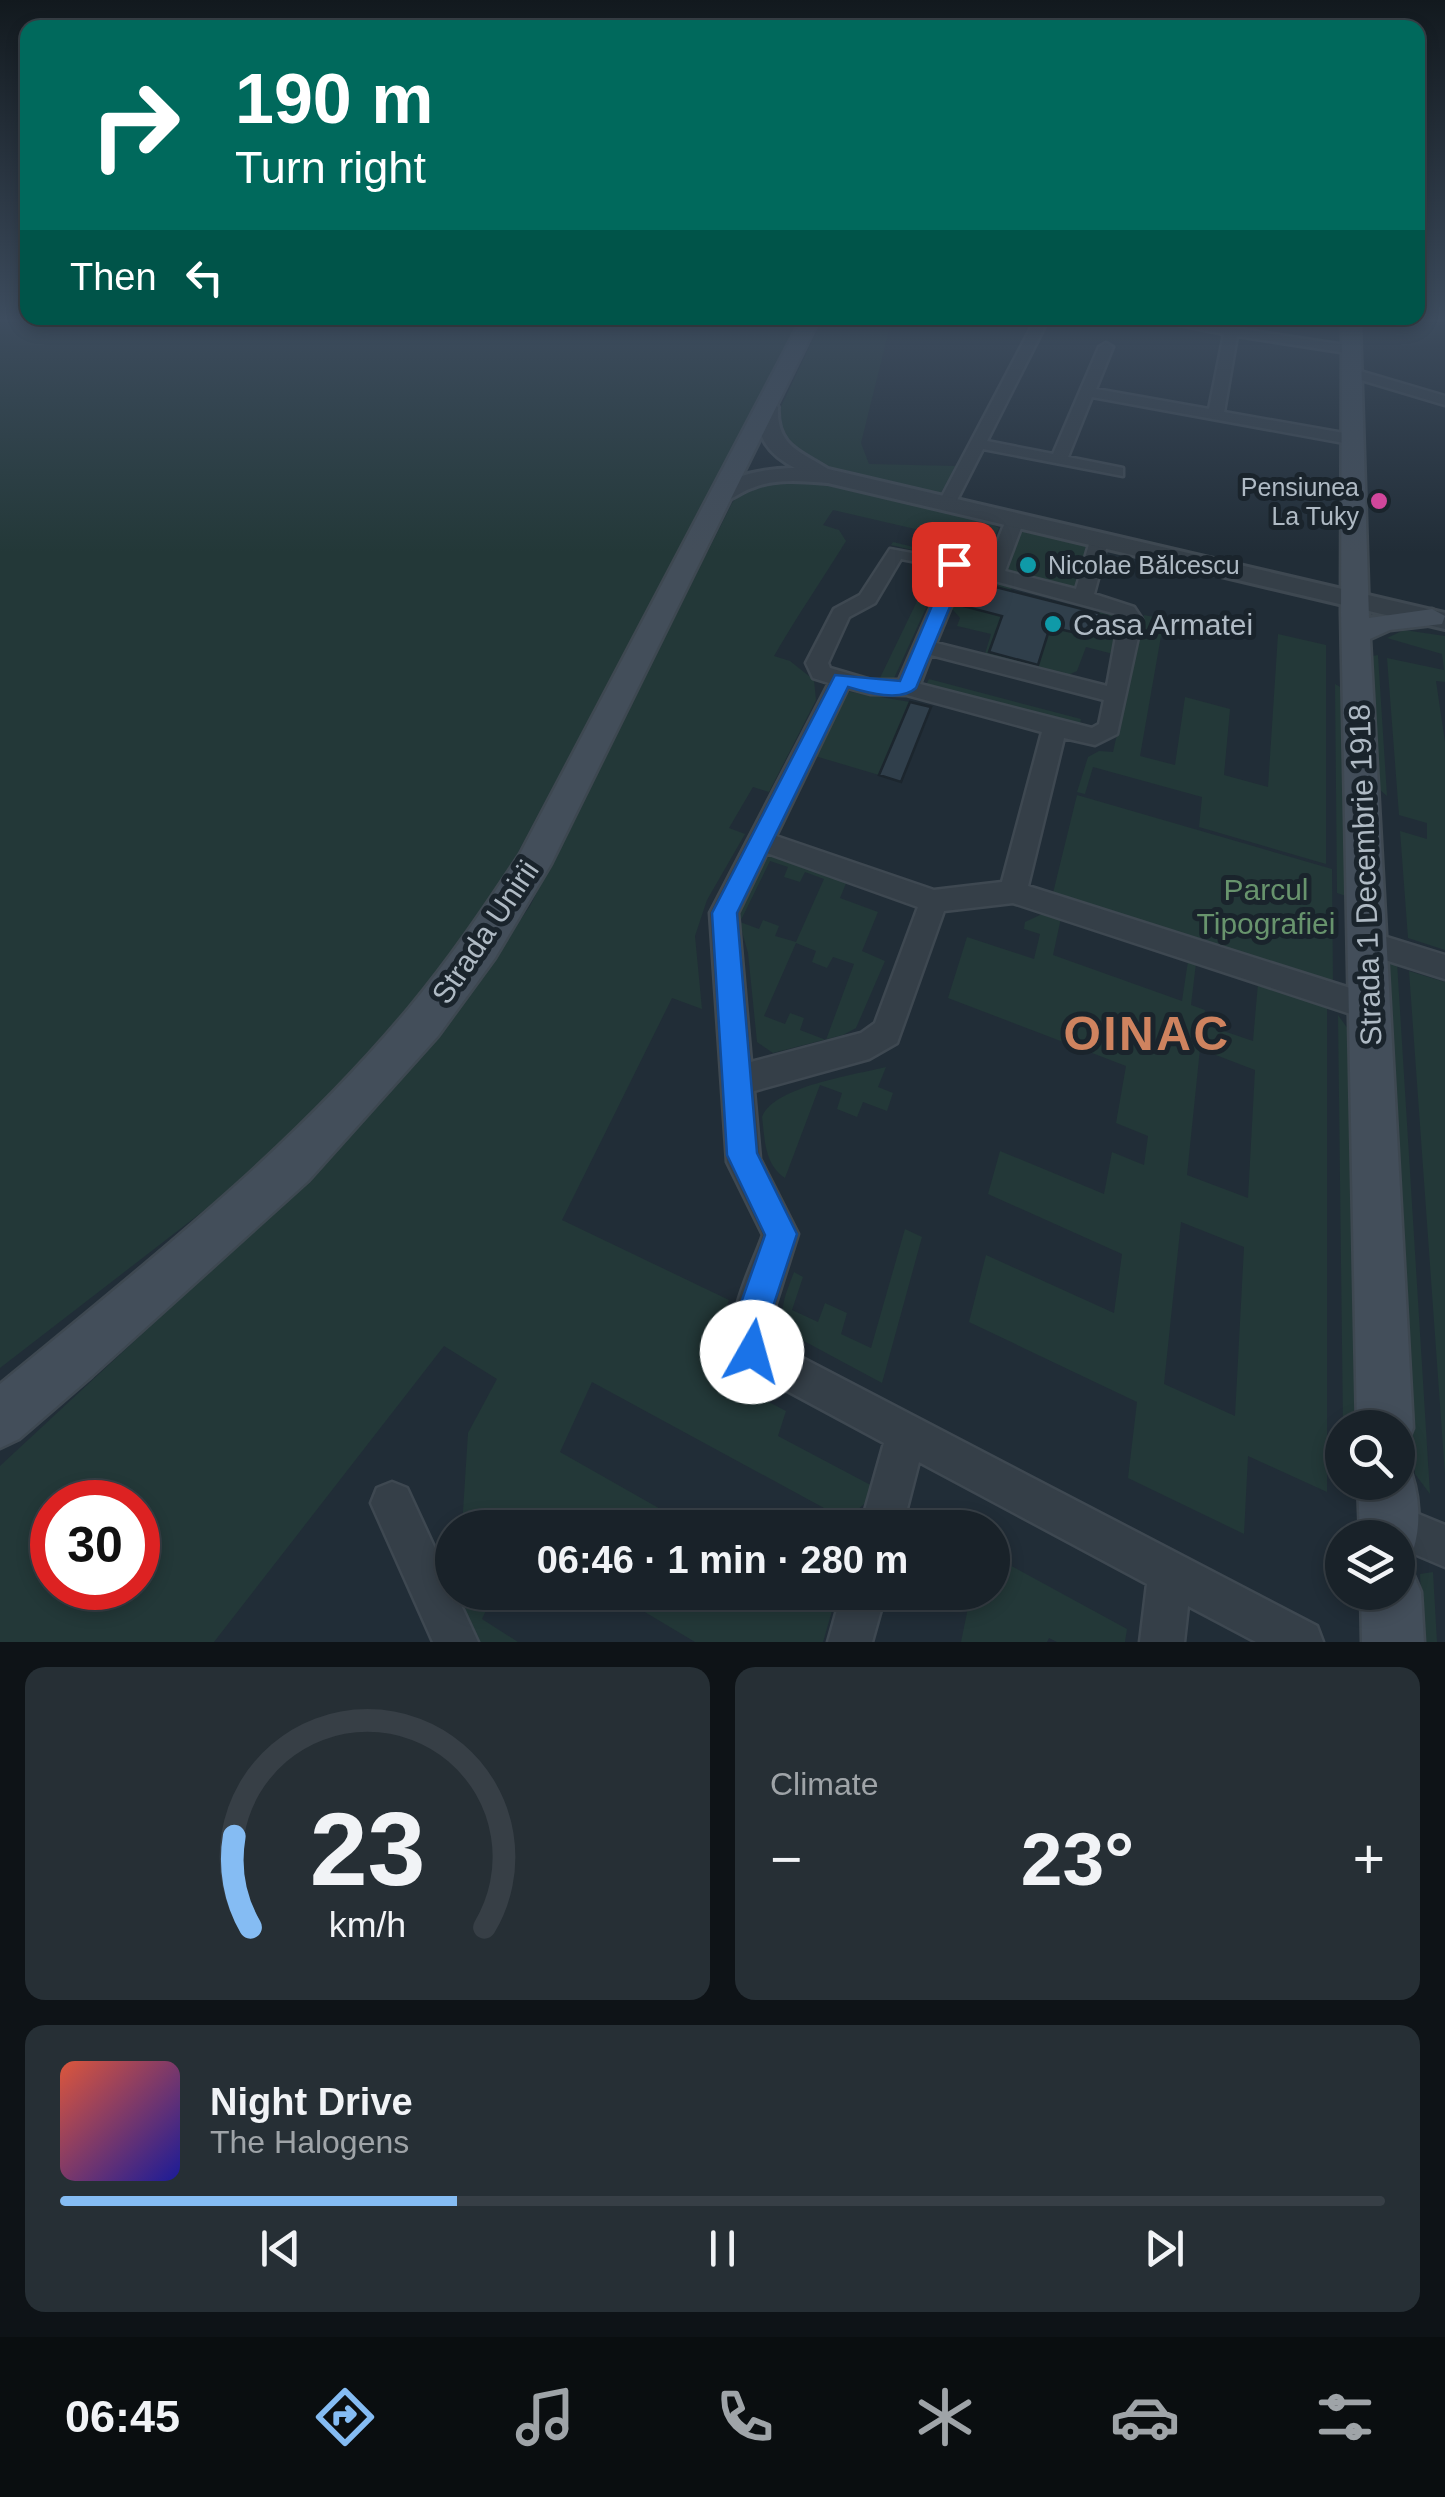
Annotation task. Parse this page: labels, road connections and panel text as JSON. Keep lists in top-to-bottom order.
{
  "streets": {
    "main road": ["Strada 1 Decembrie 1918", "Strada Unirii"]
  },
  "districts": ["OINAC"],
  "parks": ["Parcul Tipografiei"],
  "places": ["Pensiunea La Tuky", "Nicolae Bălcescu", "Casa Armatei"],
  "page": {
    "turn": ["190 m", "Turn right"],
    "then": "Then",
    "limit": "30",
    "trip": "06:46 · 1 min · 280 m",
    "tile": "Climate",
    "heat": ["−", "23°", "+"],
    "song": ["Night Drive", "The Halogens"],
    "tabs": "06:45",
    "gauge": ["23", "km/h"]
  }
}
